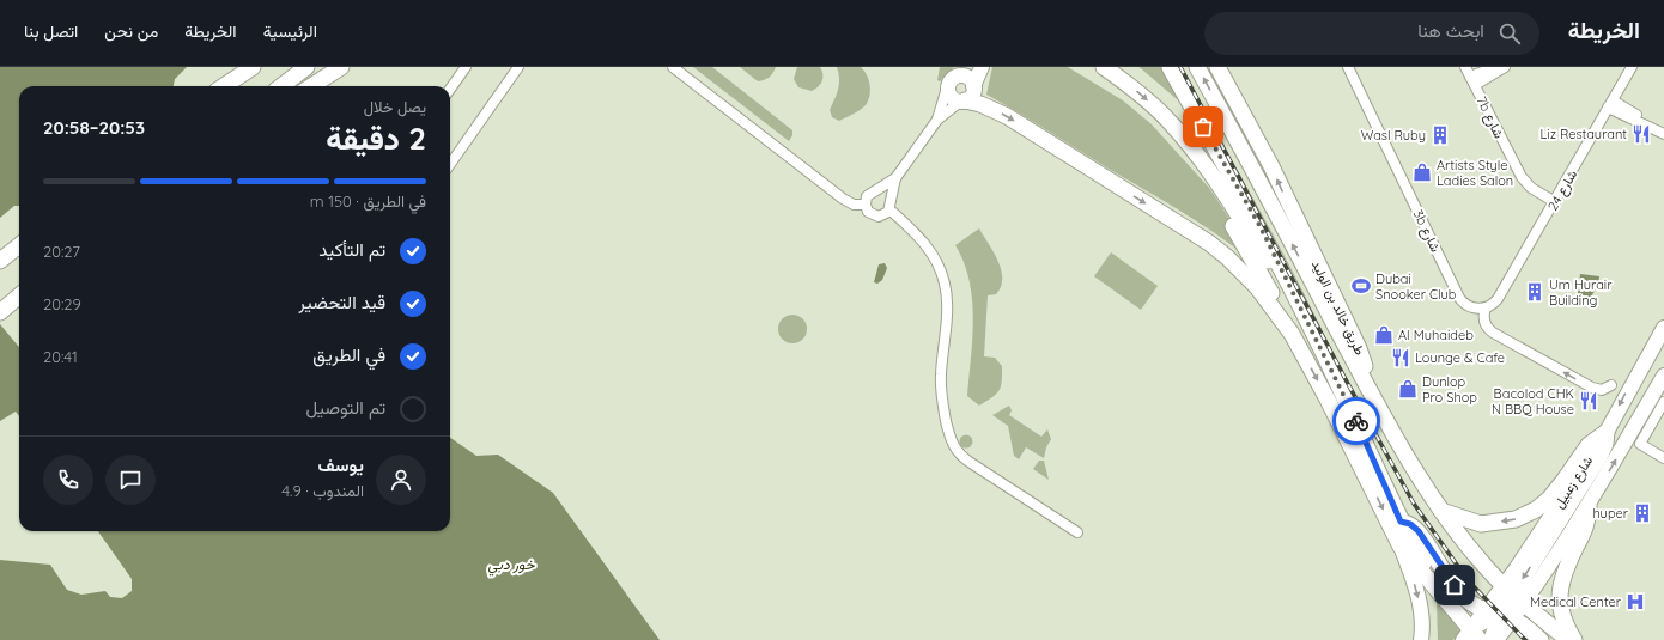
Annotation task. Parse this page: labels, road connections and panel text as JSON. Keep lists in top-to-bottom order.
{
  "streets": {
    "main road": ["طريق خالد بن الوليد", "شارع زعبيل"],
    "street": ["7b شارع", "شارع 24", "3b شارع"]
  },
  "crossings": [
    ["7b شارع", "شارع 24"],
    ["شارع 24", "3b شارع"],
    ["طريق خالد بن الوليد", "شارع زعبيل"]
  ],
  "water": ["خور دبي"],
  "places": {
    "restaurant": ["Liz Restaurant", "Lounge & Cafe", "Bacolod CHK N BBQ House"],
    "building": ["Wasl Ruby", "Um Hurair Building", "huper"],
    "shop": ["Artists Style Ladies Salon", "Al Muhaideb", "Dunlop Pro Shop"],
    "sports": ["Dubai Snooker Club"],
    "hospital": ["Medical Center"]
  },
  "page": {
    "header": "الخريطة",
    "search": "ابحث هنا",
    "nav": [
      "الرئيسية",
      "الخريطة",
      "من نحن",
      "اتصل بنا"
    ],
    "heading": ["2 دقيقة", "يصل خلال", "20:53–20:58"],
    "panel": ["يوسف", "المندوب · 4.9"],
    "bar": "في الطريق · 150 m",
    "list": [
      ["تم التأكيد", "20:27"],
      ["قيد التحضير", "20:29"],
      ["في الطريق", "20:41"],
      "تم التوصيل"
    ]
  }
}
